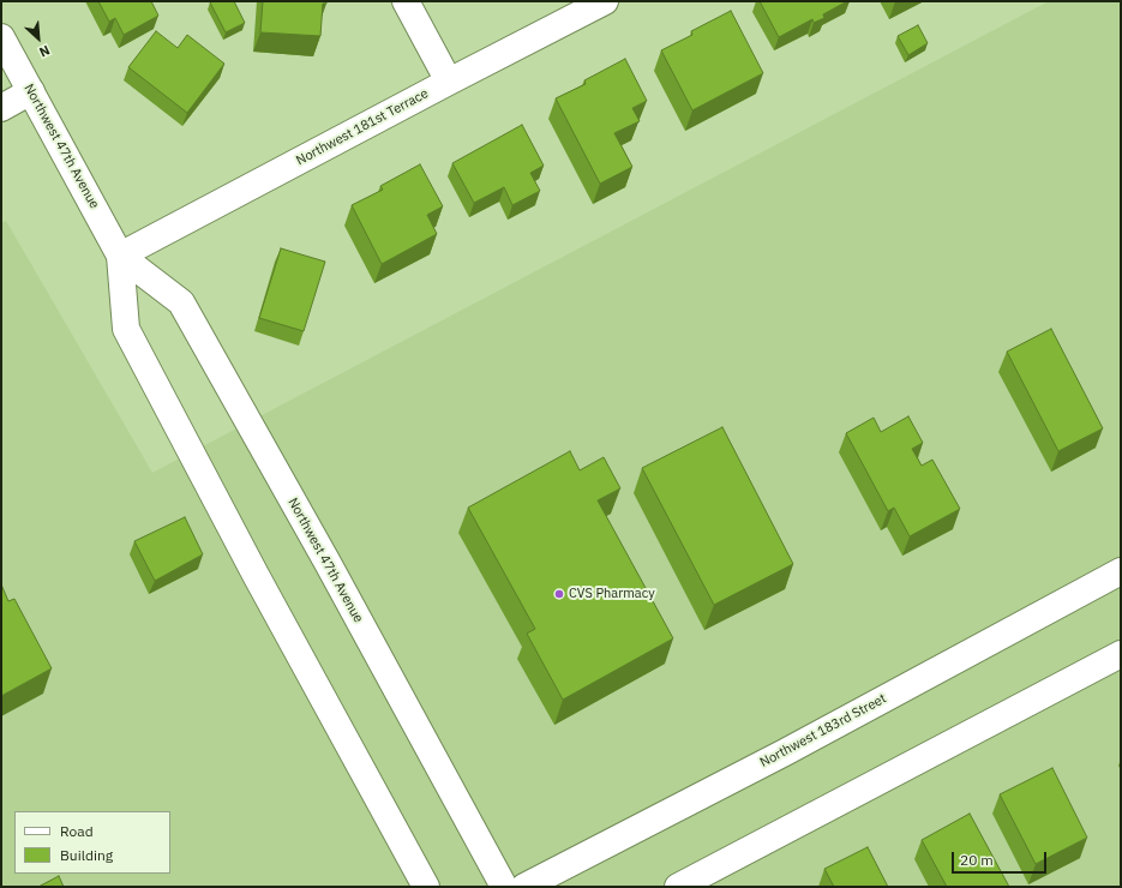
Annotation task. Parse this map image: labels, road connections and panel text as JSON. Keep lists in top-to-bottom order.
{
  "streets": {
    "main road": ["Northwest 181st Terrace", "Northwest 47th Avenue", "Northwest 183rd Street"]
  },
  "crossings": [
    ["Northwest 181st Terrace", "Northwest 47th Avenue"]
  ],
  "places": ["CVS Pharmacy"],
  "legend": ["Road", "Building"],
  "scale_bar": "20 m",
  "north": "bottom right"
}
